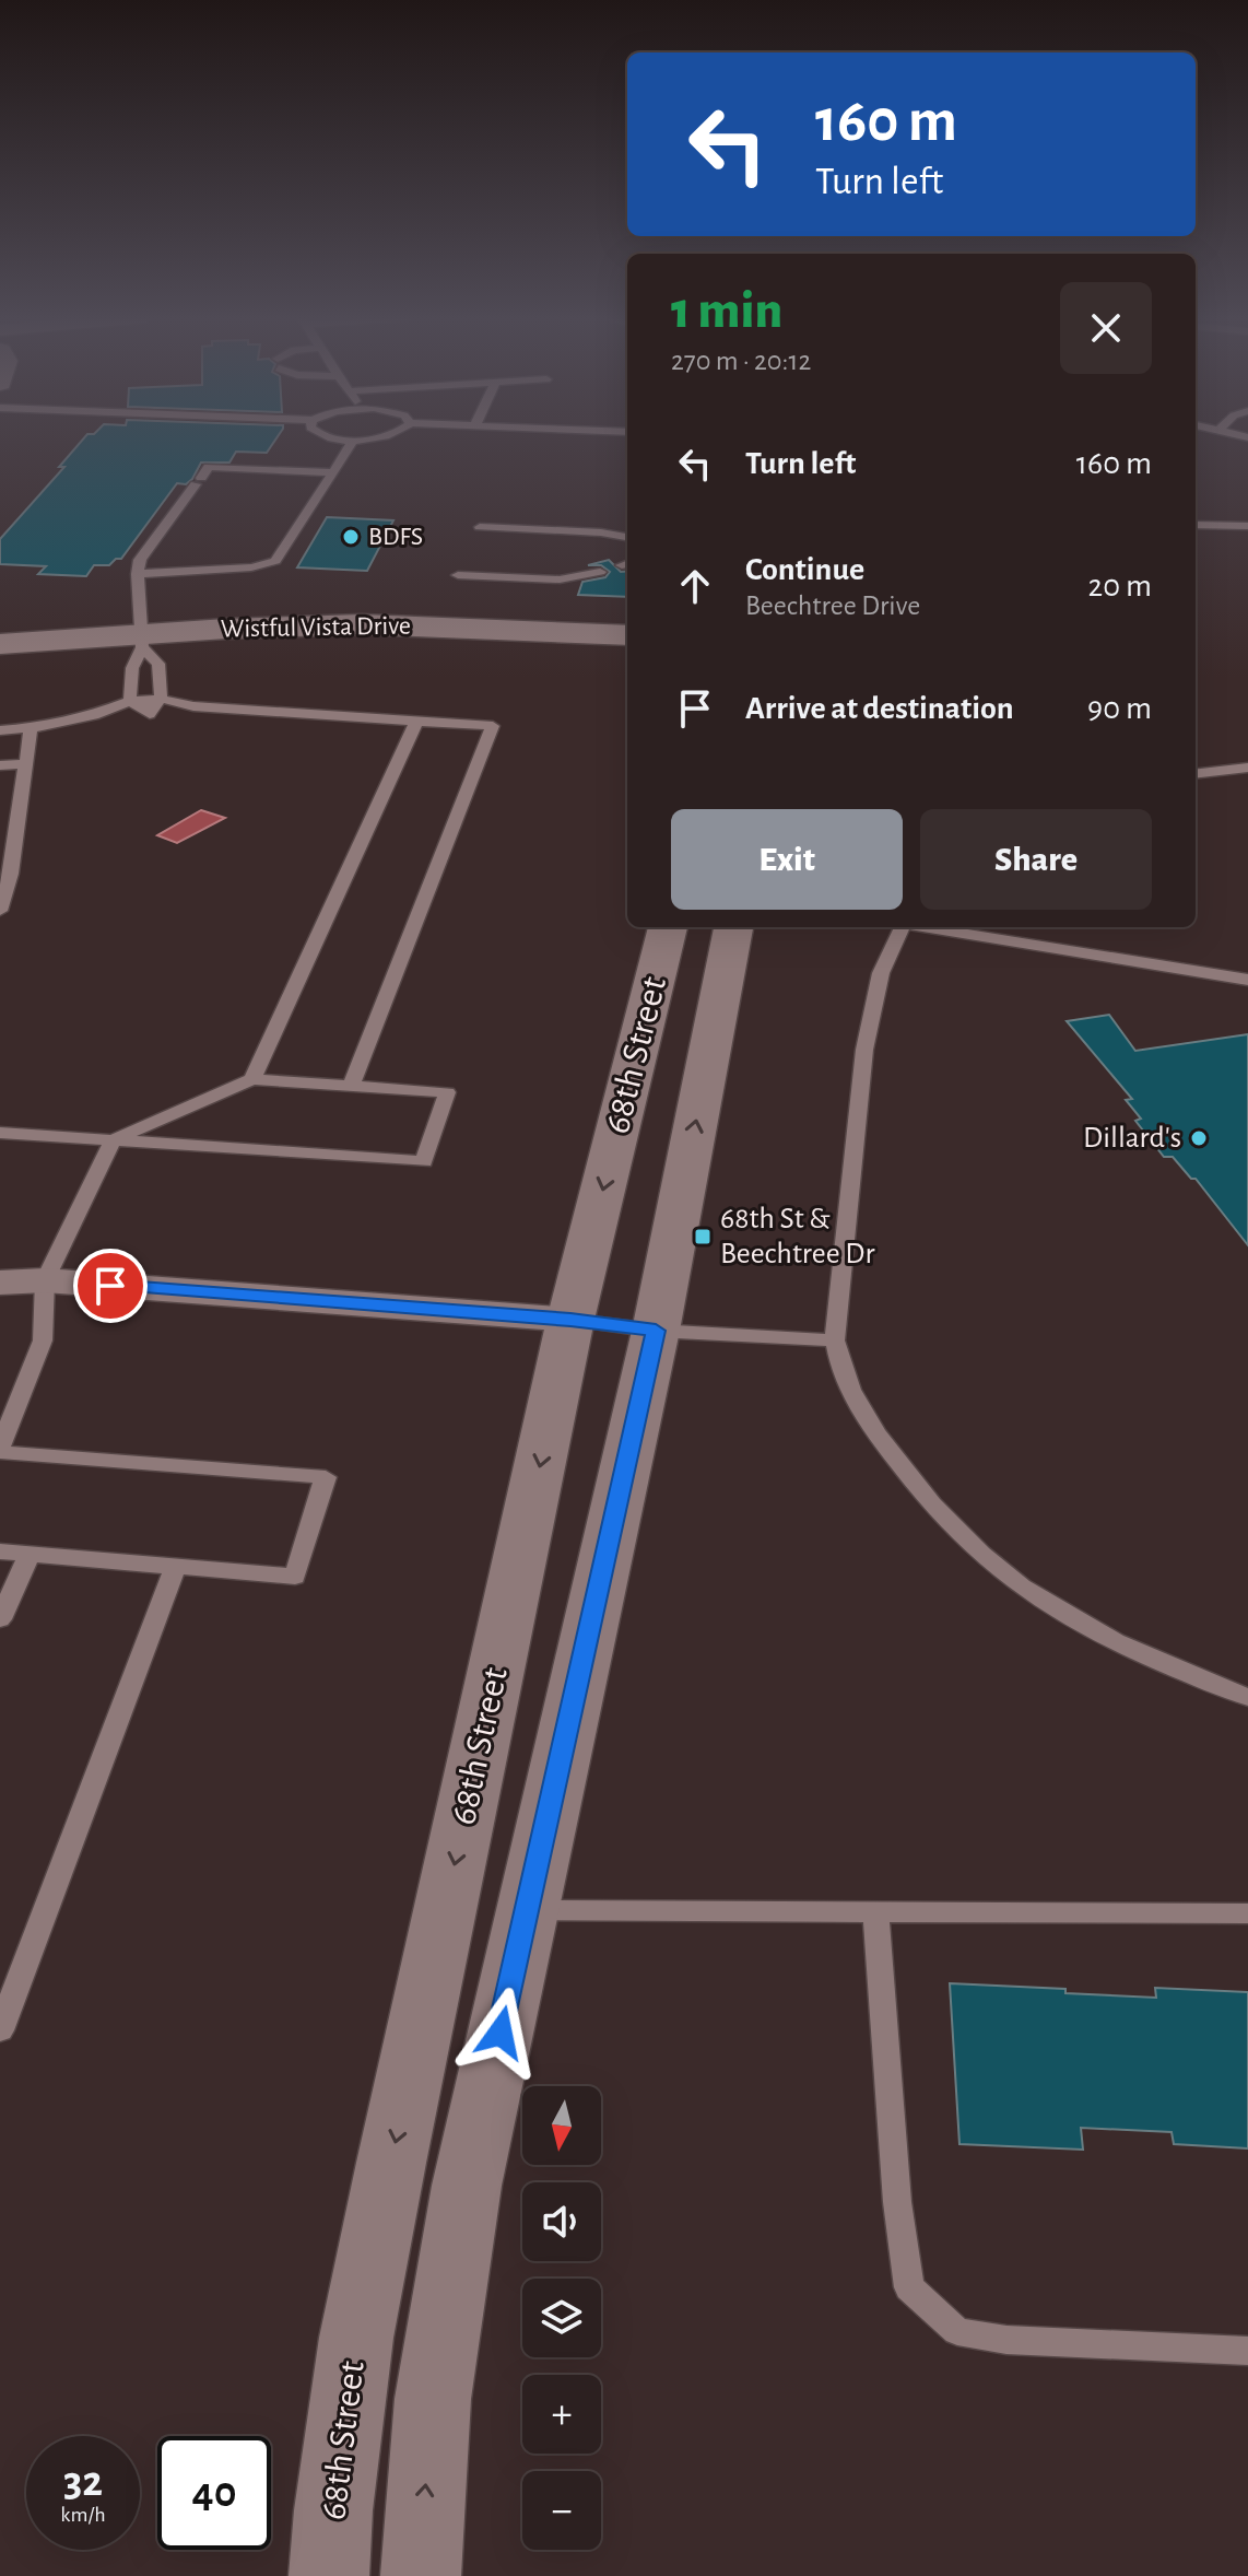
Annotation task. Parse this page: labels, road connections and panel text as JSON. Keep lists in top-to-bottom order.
{
  "streets": {
    "street": ["Wistful Vista Drive", "68th Street"]
  },
  "places": {
    "other": ["BDFS", "Dillard's"],
    "transit": ["68th St & Beechtree Dr"]
  },
  "north": "bottom",
  "page": {
    "turn": ["160 m", "Turn left"],
    "heading": ["1 min", "270 m · 20:12"],
    "list": [
      {
        "name": "Turn left",
        "value": "160 m"
      },
      {
        "name": "Continue",
        "note": "Beechtree Drive",
        "value": "20 m"
      },
      {
        "name": "Arrive at destination",
        "value": "90 m"
      }
    ],
    "buttons": ["Exit", "Share"],
    "map_buttons": ["+", "−"],
    "speed": "32 km/h",
    "limit": "40"
  }
}
